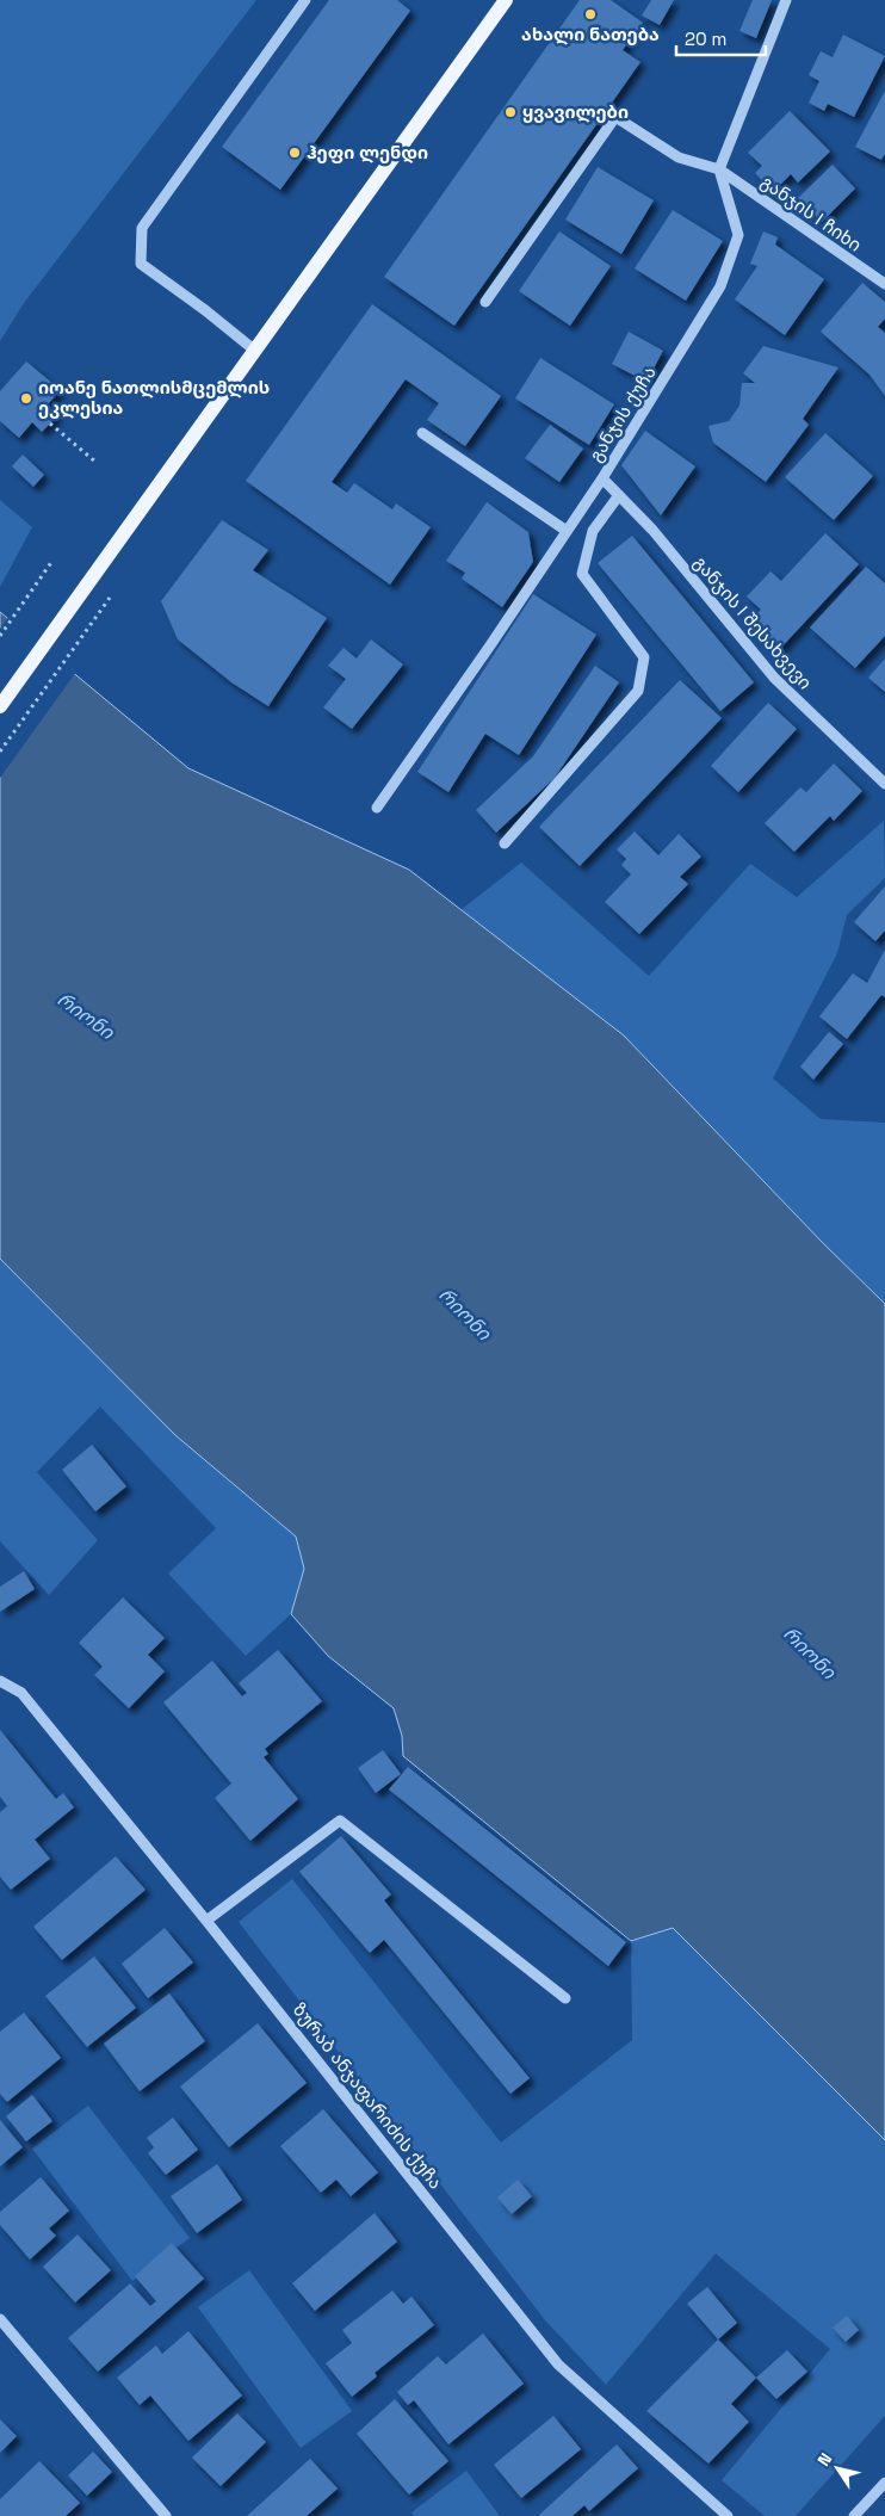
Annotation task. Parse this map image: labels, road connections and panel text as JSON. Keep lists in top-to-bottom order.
{
  "streets": {
    "street": [
      "განჯის I ჩიხი",
      "განჯის ქუჩა",
      "განჯის I შესახვევი",
      "ზურაბ ანჯაფარიძის ქუჩა"
    ]
  },
  "crossings": [
    ["განჯის I ჩიხი", "განჯის ქუჩა"],
    ["განჯის ქუჩა", "განჯის I შესახვევი"]
  ],
  "water": ["რიონი"],
  "places": [
    "ახალი ნათება",
    "ყვავილები",
    "ჰეფი ლენდი",
    "იოანე ნათლისმცემლის ეკლესია"
  ],
  "scale_bar": "20 m",
  "north": "top left"
}
